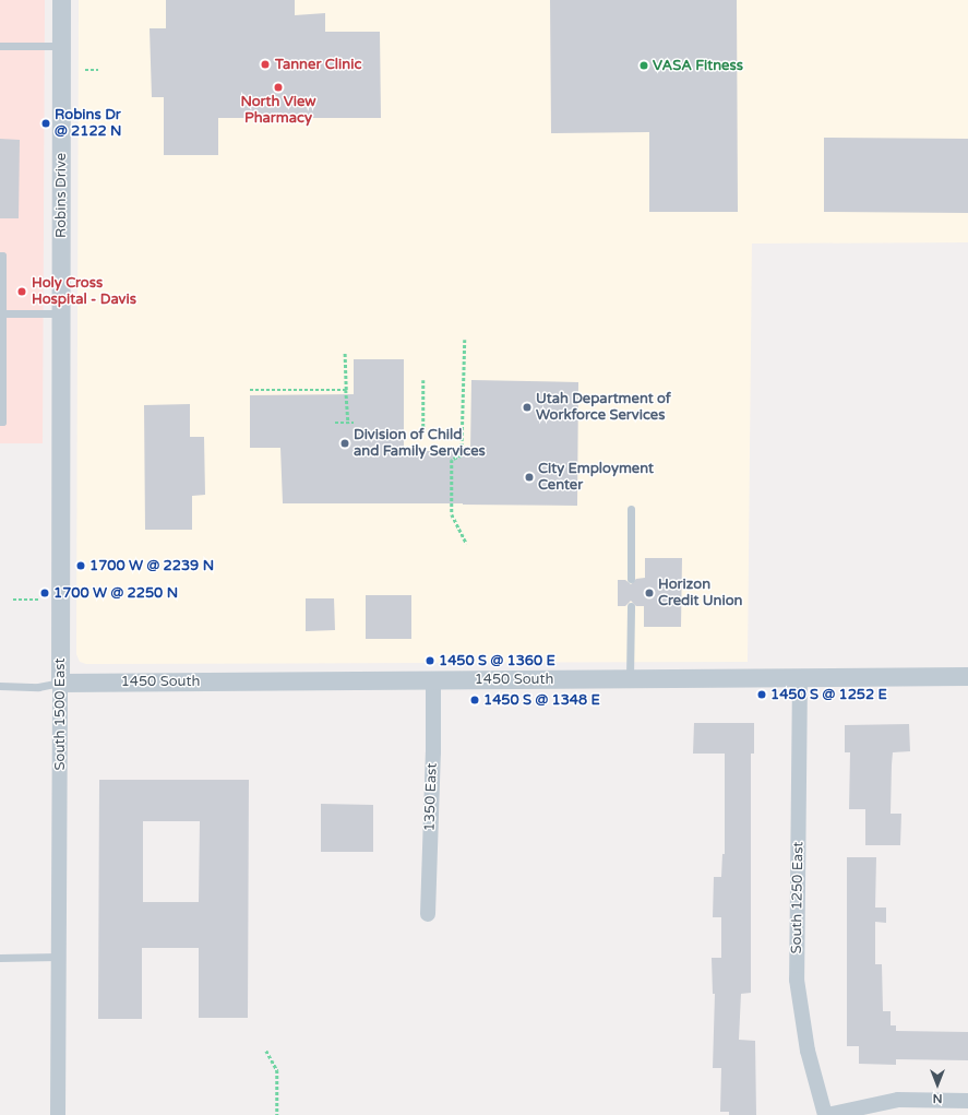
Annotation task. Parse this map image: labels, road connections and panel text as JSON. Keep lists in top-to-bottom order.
{
  "streets": {
    "street": [
      "Robins Drive",
      "1450 South",
      "South 1500 East",
      "1350 East",
      "South 1250 East"
    ]
  },
  "crossings": [
    ["Robins Drive", "South 1500 East"],
    ["1450 South", "South 1500 East"],
    ["1450 South", "1350 East"],
    ["1450 South", "South 1250 East"]
  ],
  "places": [
    "Tanner Clinic",
    "VASA Fitness",
    "North View Pharmacy",
    "Robins Dr @ 2122 N",
    "Holy Cross Hospital - Davis",
    "Utah Department of Workforce Services",
    "Division of Child and Family Services",
    "City Employment Center",
    "1700 W @ 2239 N",
    "1700 W @ 2250 N",
    "Horizon Credit Union",
    "1450 S @ 1360 E",
    "1450 S @ 1252 E",
    "1450 S @ 1348 E"
  ],
  "north": "bottom"
}
